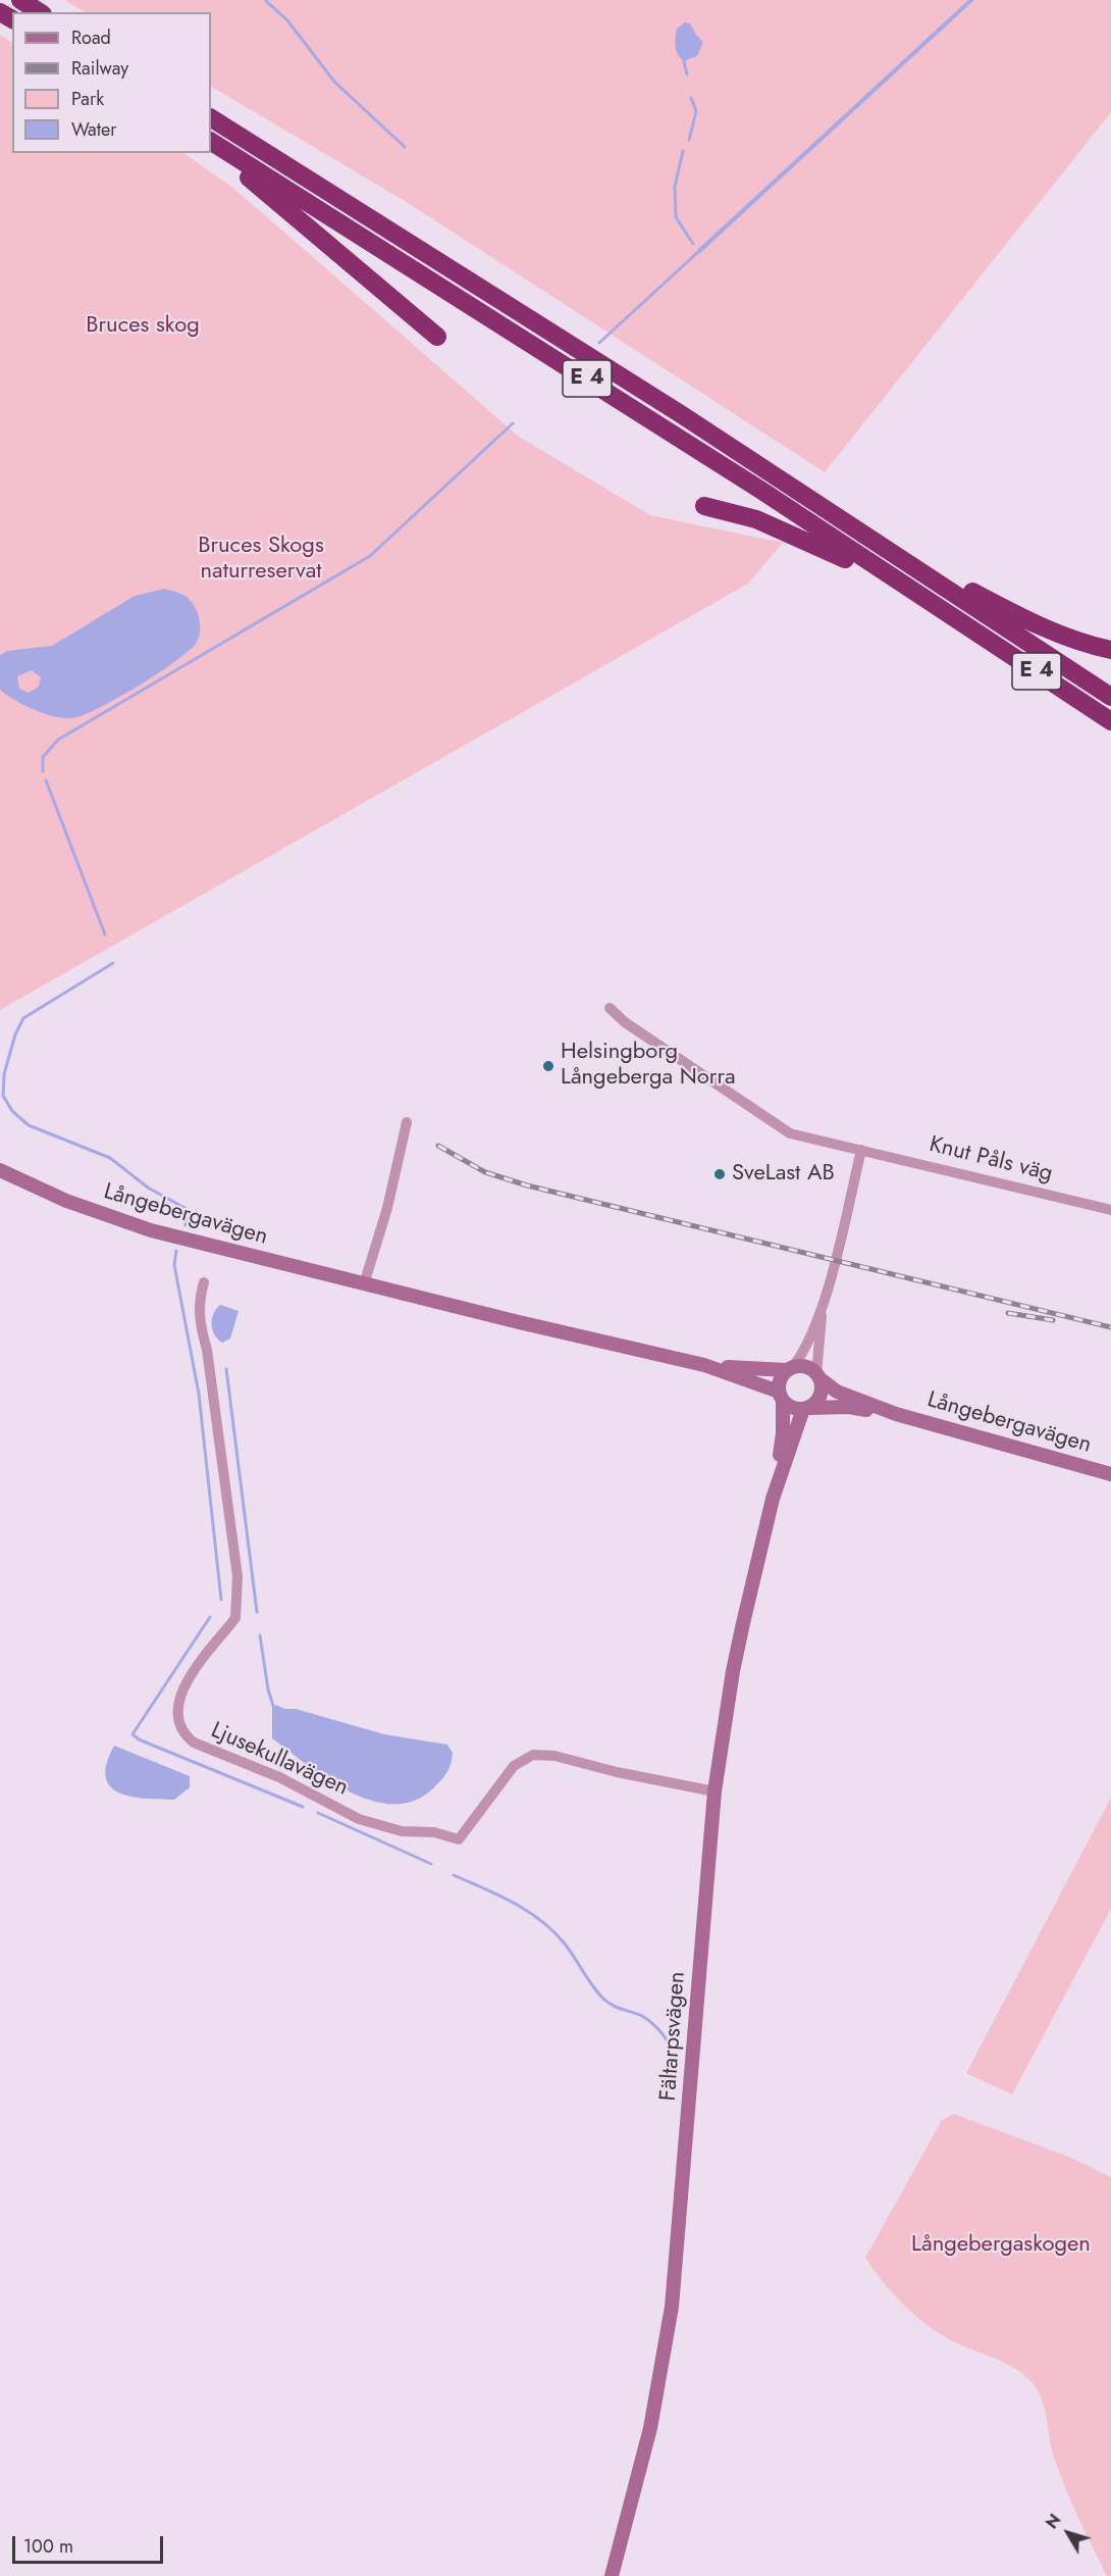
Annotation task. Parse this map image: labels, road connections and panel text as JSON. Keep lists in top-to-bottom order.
{
  "streets": {
    "highway": ["E 4"],
    "street": [
      "Knut Påls väg",
      "Långebergavägen",
      "Ljusekullavägen",
      "Fältarpsvägen"
    ]
  },
  "crossings": [
    ["Långebergavägen", "Fältarpsvägen"],
    ["Ljusekullavägen", "Fältarpsvägen"]
  ],
  "parks": ["Bruces skog", "Bruces Skogs naturreservat", "Långebergaskogen"],
  "places": ["Helsingborg Långeberga Norra", "SveLast AB"],
  "legend": [
    "Road",
    "Railway",
    "Park",
    "Water"
  ],
  "scale_bar": "100 m",
  "north": "top left"
}
